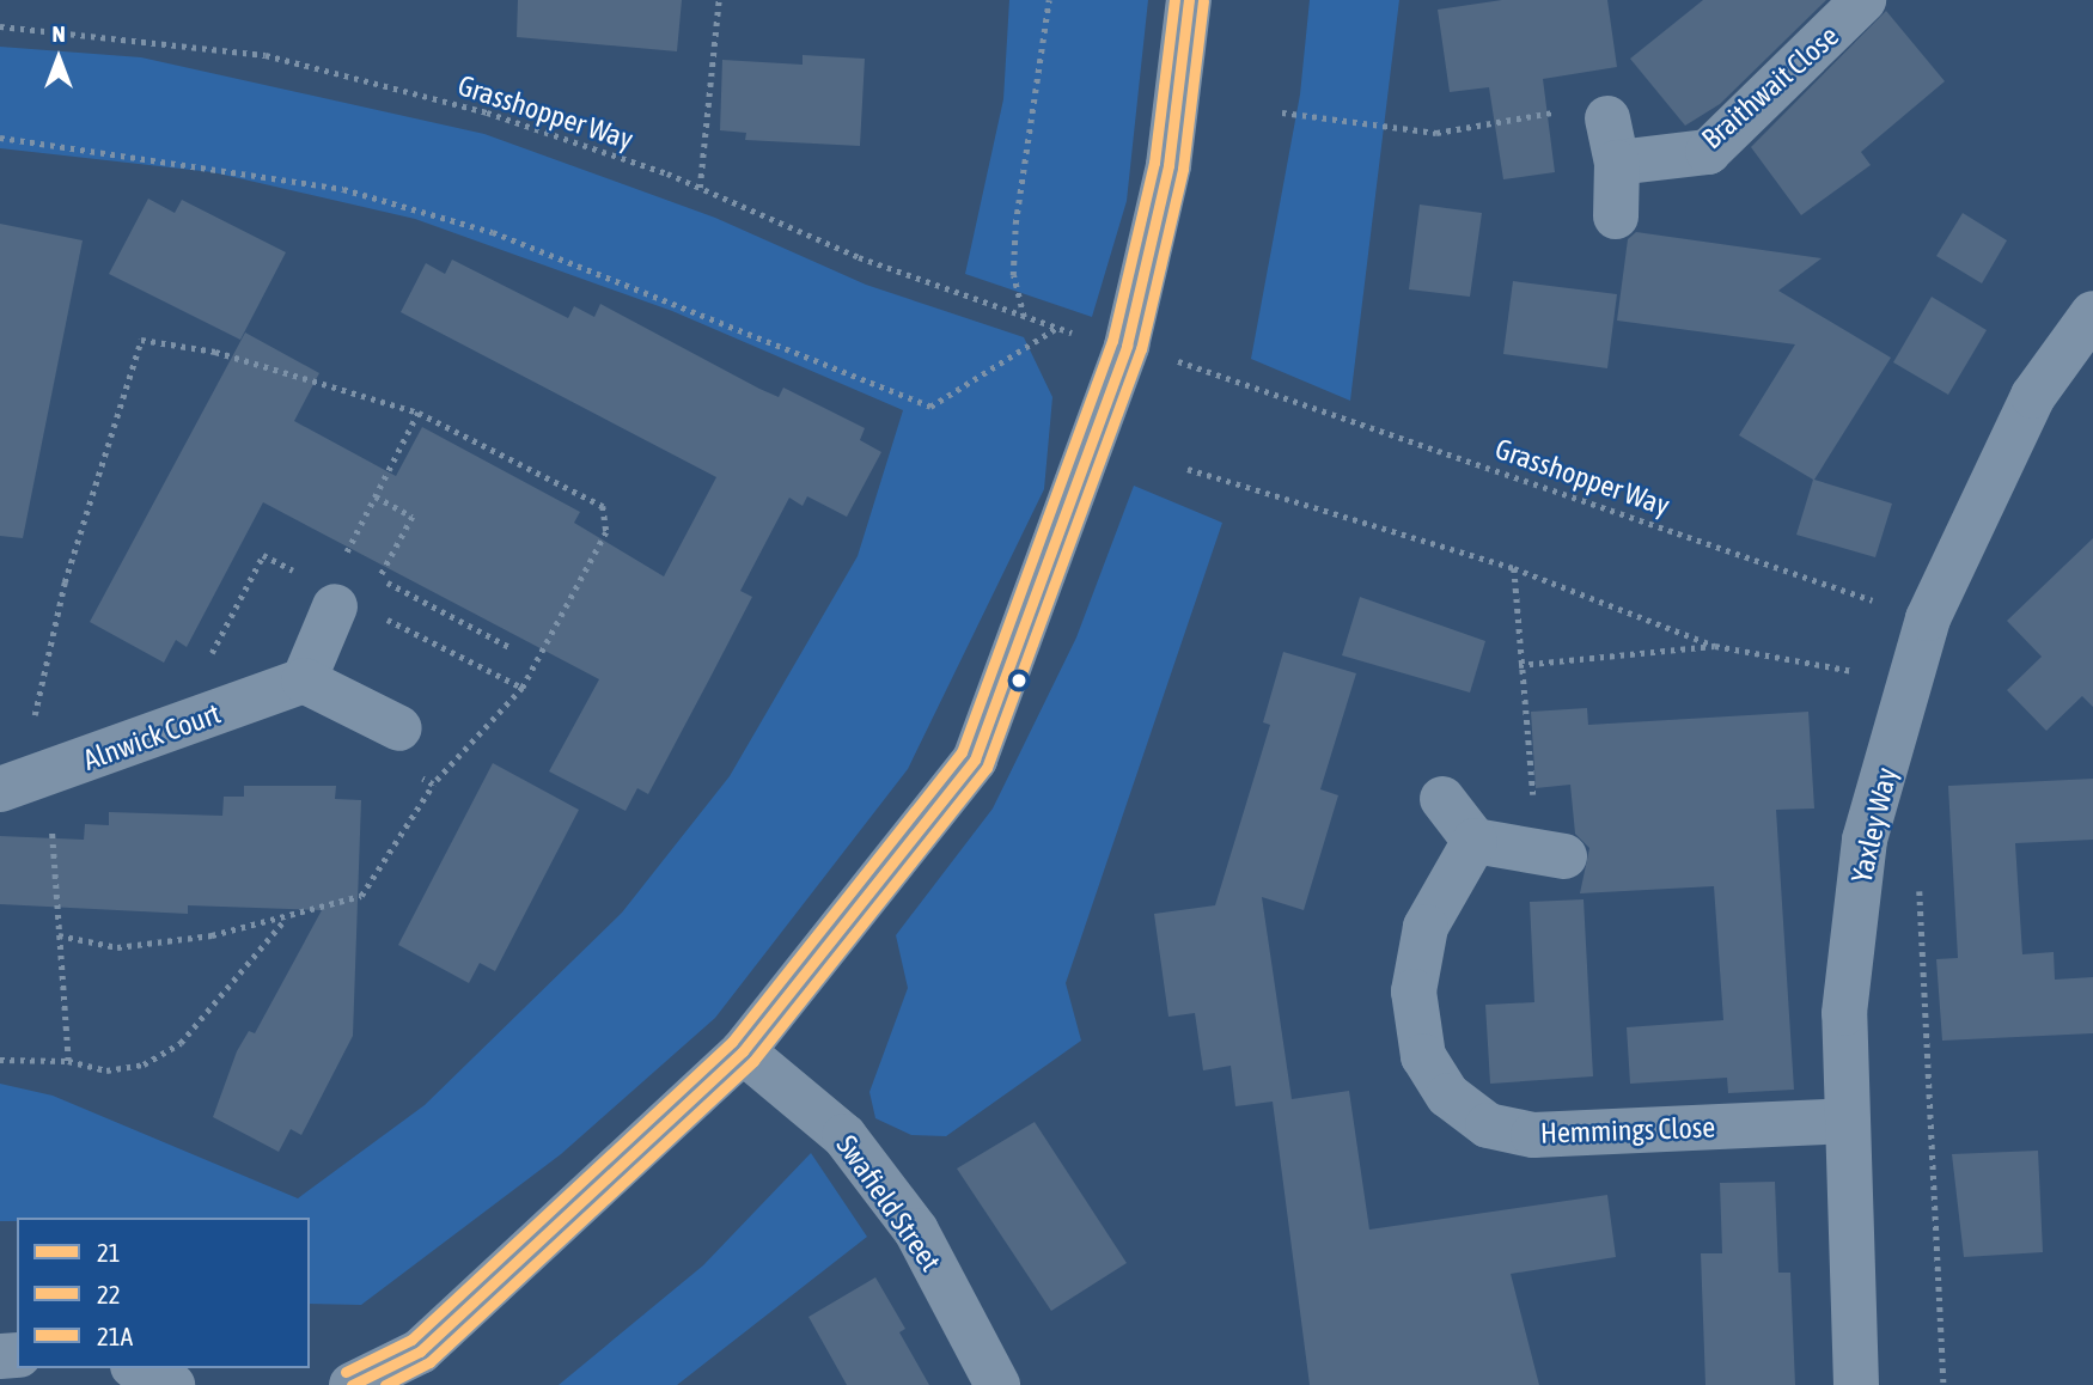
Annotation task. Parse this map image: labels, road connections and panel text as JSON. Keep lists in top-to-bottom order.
{
  "streets": {
    "street": [
      "Braithwait Close",
      "Alnwick Court",
      "Yaxley Way",
      "Hemmings Close",
      "Swafield Street"
    ],
    "path": ["Grasshopper Way"]
  },
  "crossings": [
    ["Grasshopper Way", "Yaxley Way"],
    ["Yaxley Way", "Hemmings Close"]
  ],
  "lines": ["transit line 21", "transit line 21A", "transit line 22"],
  "legend": ["21", "22", "21A"],
  "north": "top"
}
